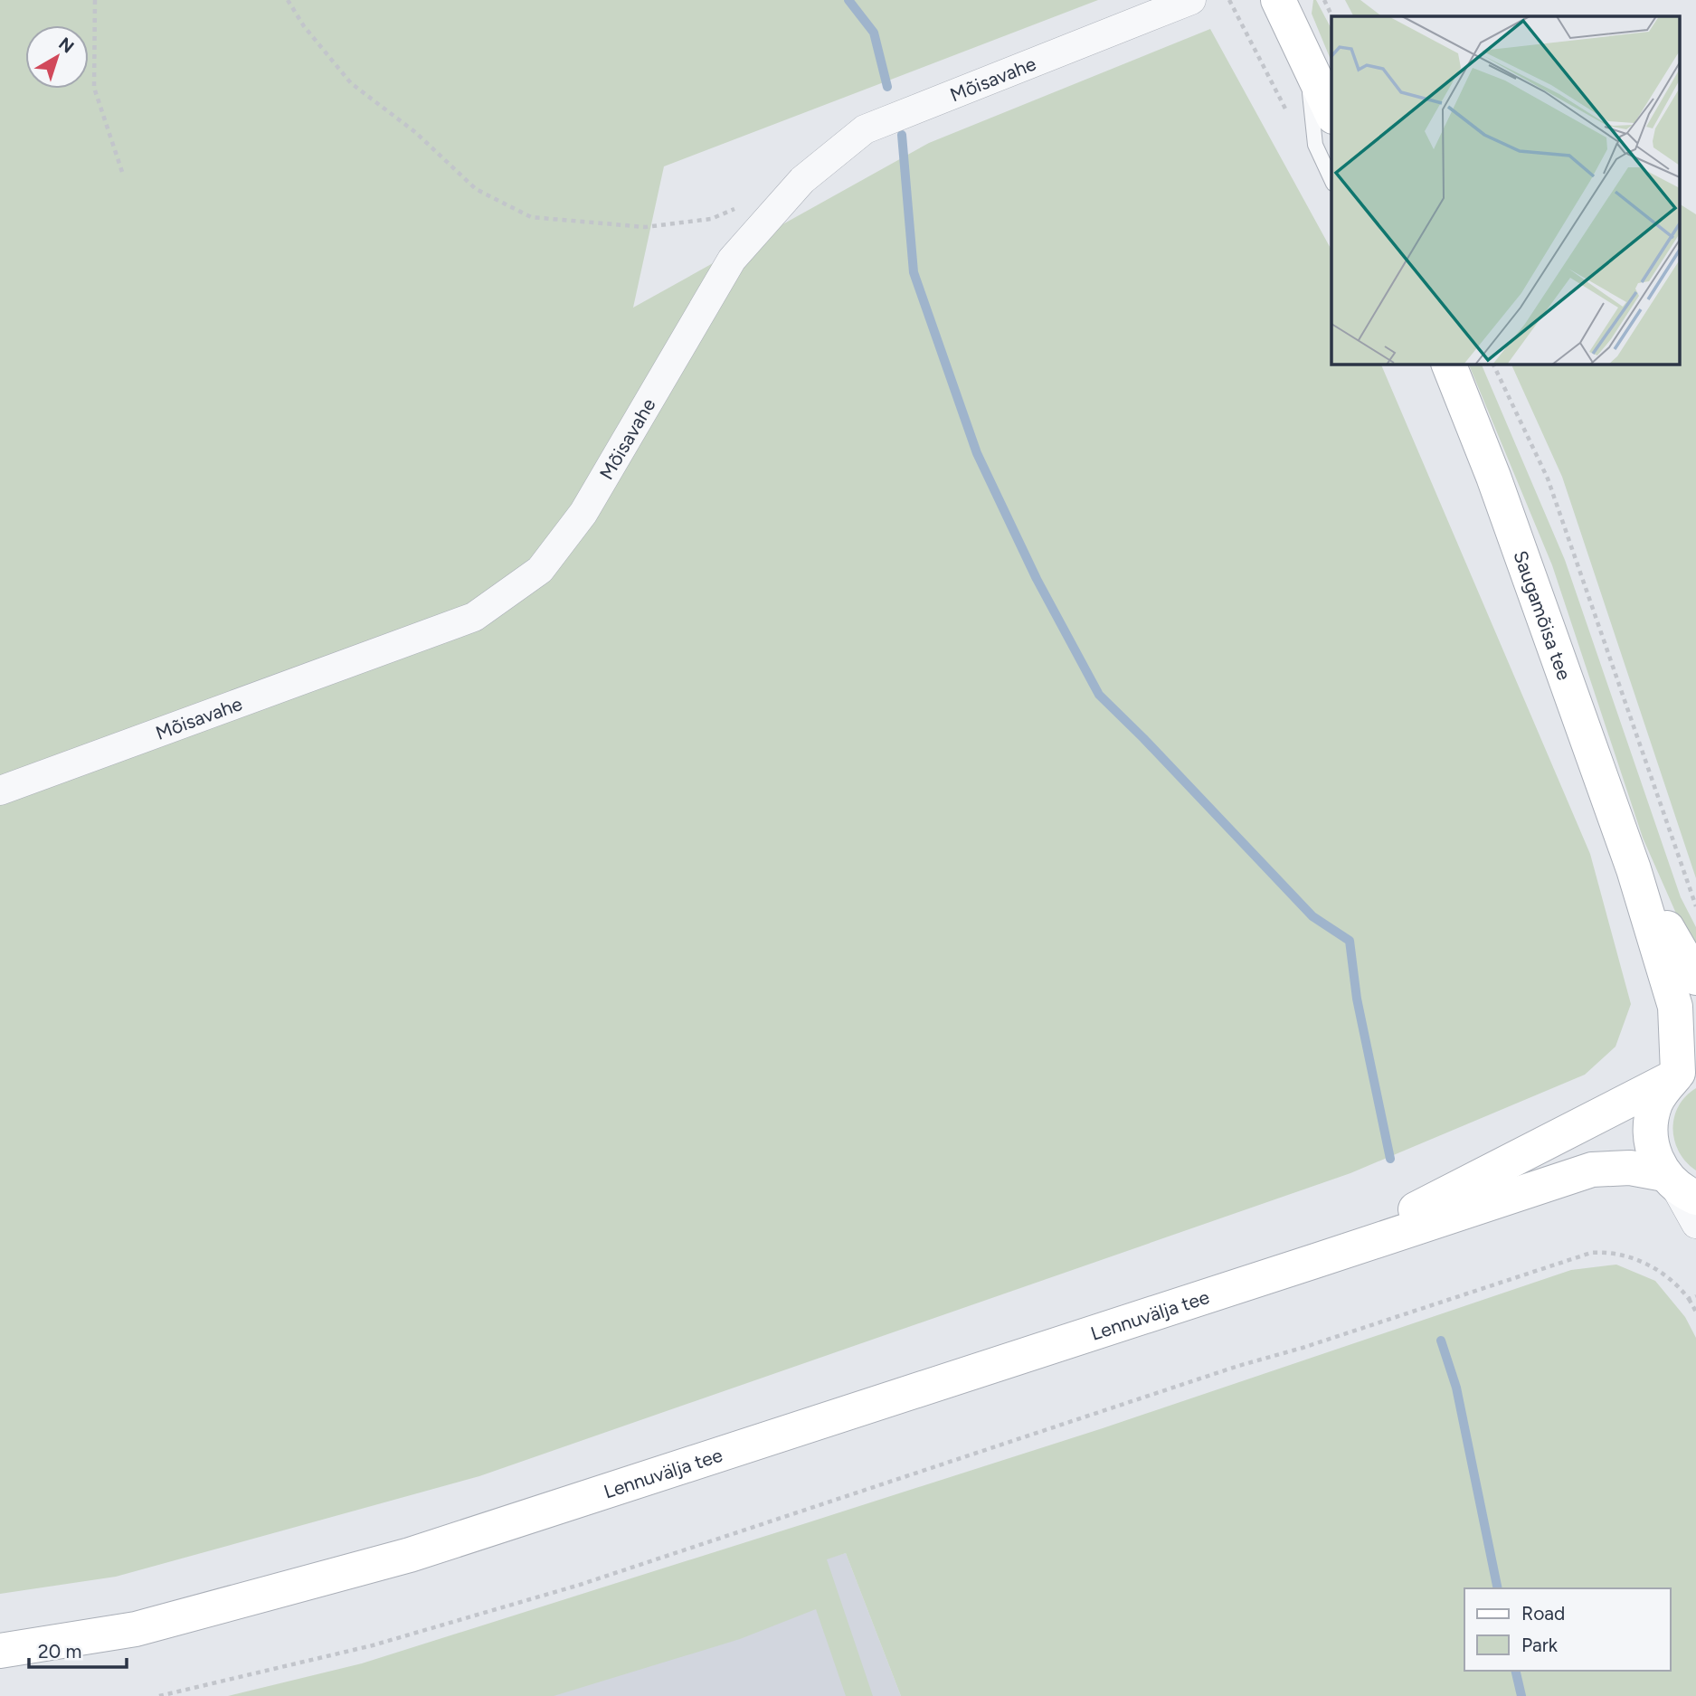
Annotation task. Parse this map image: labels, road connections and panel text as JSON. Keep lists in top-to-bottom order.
{
  "streets": {
    "main road": ["Saugamõisa tee", "Lennuvälja tee"],
    "street": ["Mõisavahe"]
  },
  "crossings": [
    ["Saugamõisa tee", "Lennuvälja tee"]
  ],
  "legend": ["Road", "Park"],
  "scale_bar": "20 m",
  "north": "top right"
}
